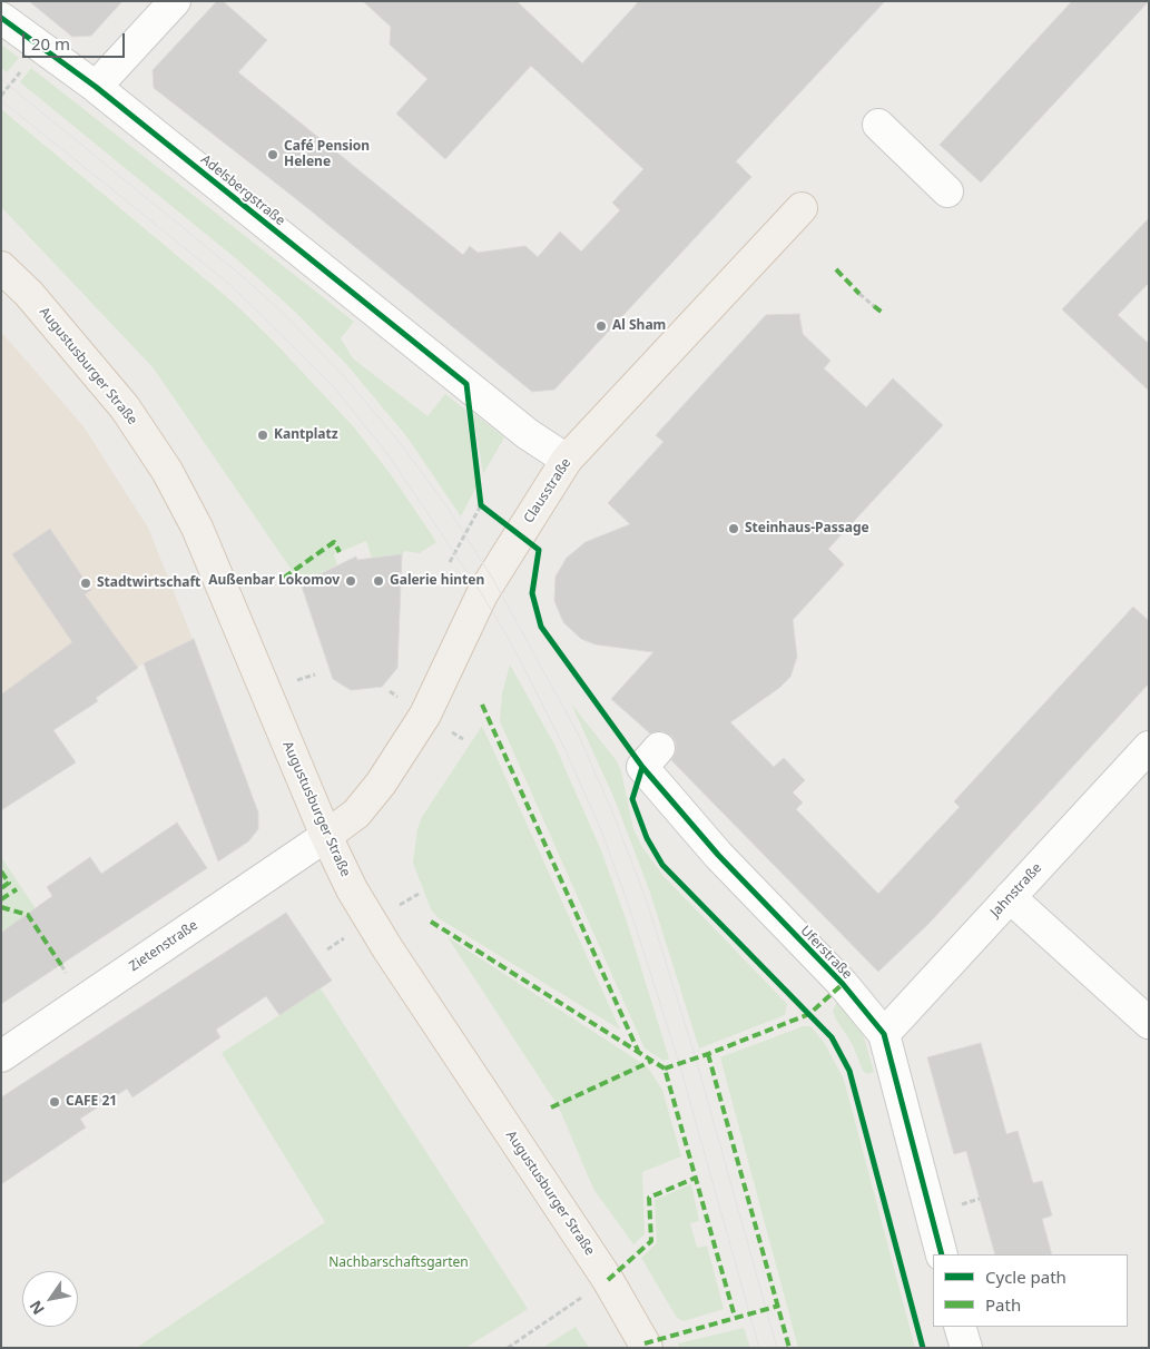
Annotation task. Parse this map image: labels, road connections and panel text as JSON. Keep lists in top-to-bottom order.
{
  "streets": {
    "main road": ["Augustusburger Straße", "Clausstraße"],
    "street": [
      "Adelsbergstraße",
      "Jahnstraße",
      "Zietenstraße",
      "Uferstraße"
    ]
  },
  "crossings": [
    ["Adelsbergstraße", "Clausstraße"],
    ["Augustusburger Straße", "Clausstraße"],
    ["Augustusburger Straße", "Zietenstraße"],
    ["Clausstraße", "Zietenstraße"],
    ["Jahnstraße", "Uferstraße"]
  ],
  "parks": ["Nachbarschaftsgarten"],
  "places": [
    "Café Pension Helene",
    "Al Sham",
    "Kantplatz",
    "Steinhaus-Passage",
    "Außenbar Lokomov",
    "Galerie hinten",
    "Stadtwirtschaft",
    "CAFE 21"
  ],
  "legend": ["Cycle path", "Path"],
  "scale_bar": "20 m",
  "north": "bottom left"
}
